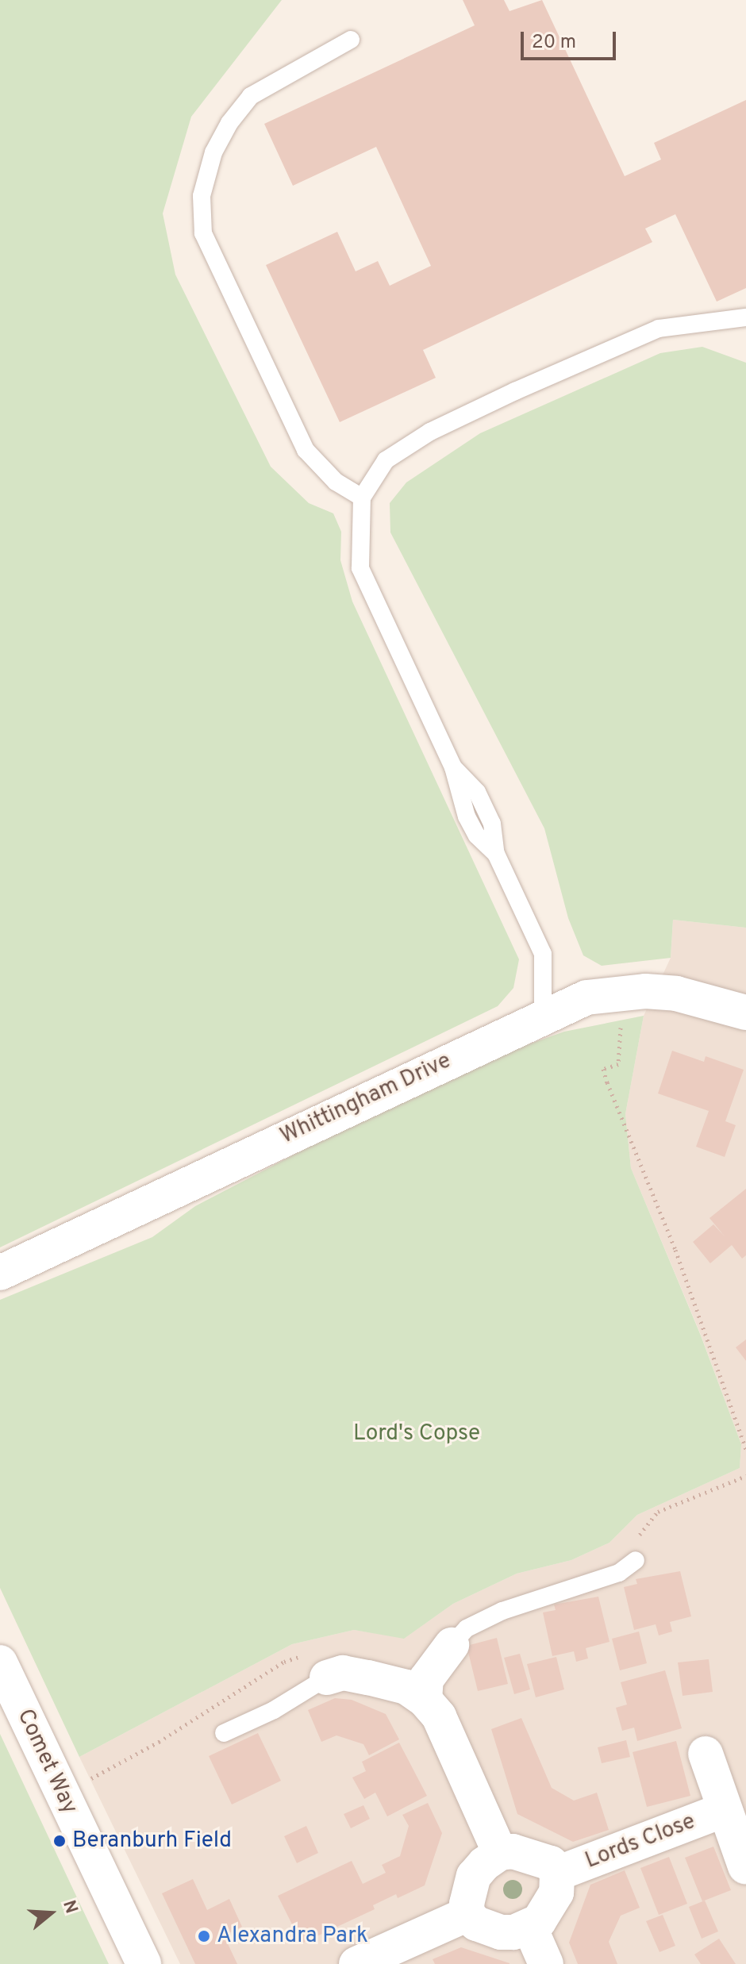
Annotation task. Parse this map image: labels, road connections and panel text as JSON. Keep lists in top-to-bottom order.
{
  "streets": {
    "street": ["Whittingham Drive", "Comet Way", "Lords Close"]
  },
  "parks": ["Lord's Copse"],
  "places": ["Beranburh Field", "Alexandra Park"],
  "scale_bar": "20 m",
  "north": "right"
}
